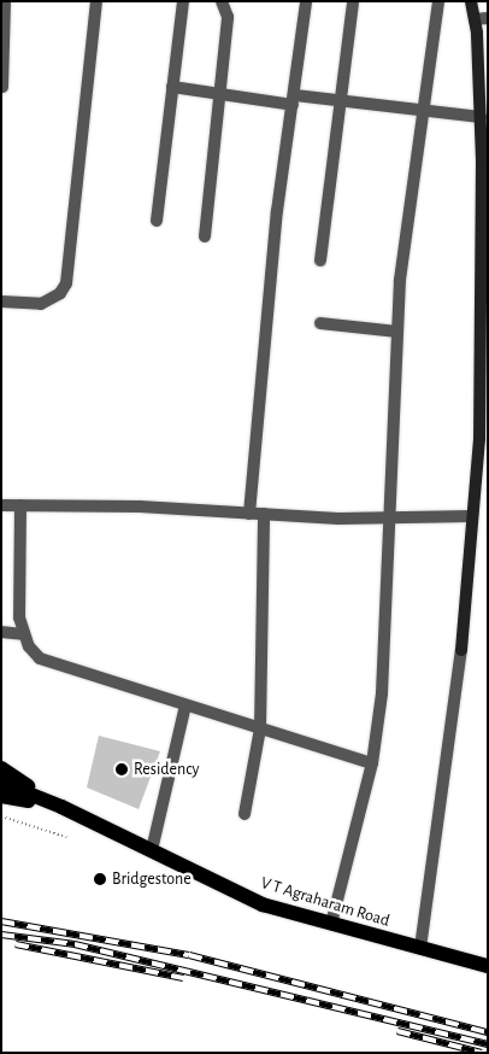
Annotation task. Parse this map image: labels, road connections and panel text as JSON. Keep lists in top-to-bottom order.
{
  "streets": {
    "main road": ["V T Agraharam Road"]
  },
  "places": ["Residency", "Bridgestone"]
}
